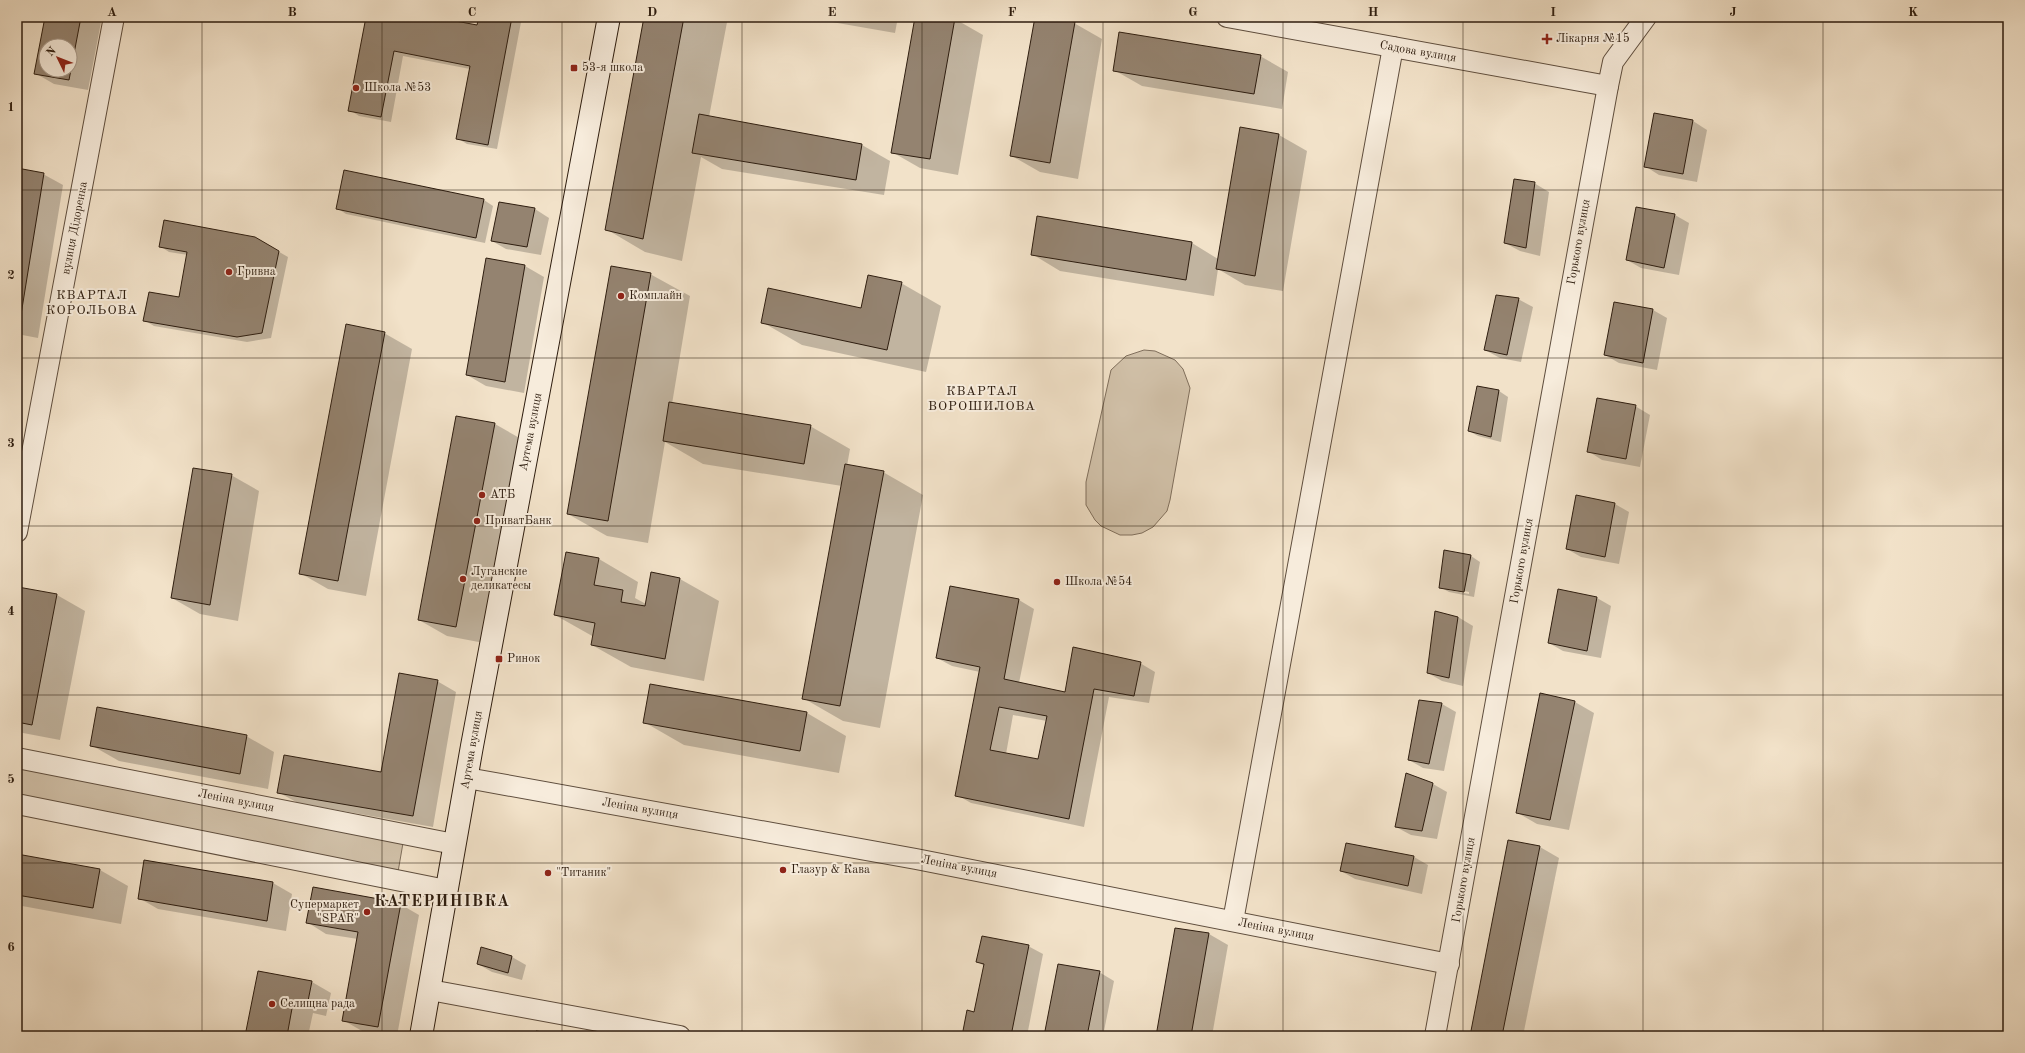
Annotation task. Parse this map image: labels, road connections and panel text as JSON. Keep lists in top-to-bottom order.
{
  "streets": {
    "street": [
      "Садова вулиця",
      "вулиця Дідоренка",
      "Горького вулиця",
      "Артема вулиця",
      "Леніна вулиця"
    ]
  },
  "crossings": [
    ["Садова вулиця", "Горького вулиця"],
    ["Горького вулиця", "Леніна вулиця"],
    ["Артема вулиця", "Леніна вулиця"]
  ],
  "districts": ["КВАРТАЛ КОРОЛЬОВА", "КВАРТАЛ ВОРОШИЛОВА", "КАТЕРИНІВКА"],
  "places": {
    "health": ["Лікарня №15"],
    "transit": ["53-я школа", "Ринок"],
    "other": [
      "Школа №53",
      "Гривна",
      "Комплайн",
      "АТБ",
      "ПриватБанк",
      "Луганские деликатесы",
      "Школа №54",
      "Глазур & Кава",
      "\"Титаник\"",
      "Супермаркет \"SPAR\"",
      "Селищна рада"
    ]
  },
  "north": "top left",
  "grid": {
    "columns": [
      "A",
      "B",
      "C",
      "D",
      "E",
      "F",
      "G",
      "H",
      "I",
      "J",
      "K"
    ],
    "rows": [
      "1",
      "2",
      "3",
      "4",
      "5",
      "6"
    ]
  }
}
